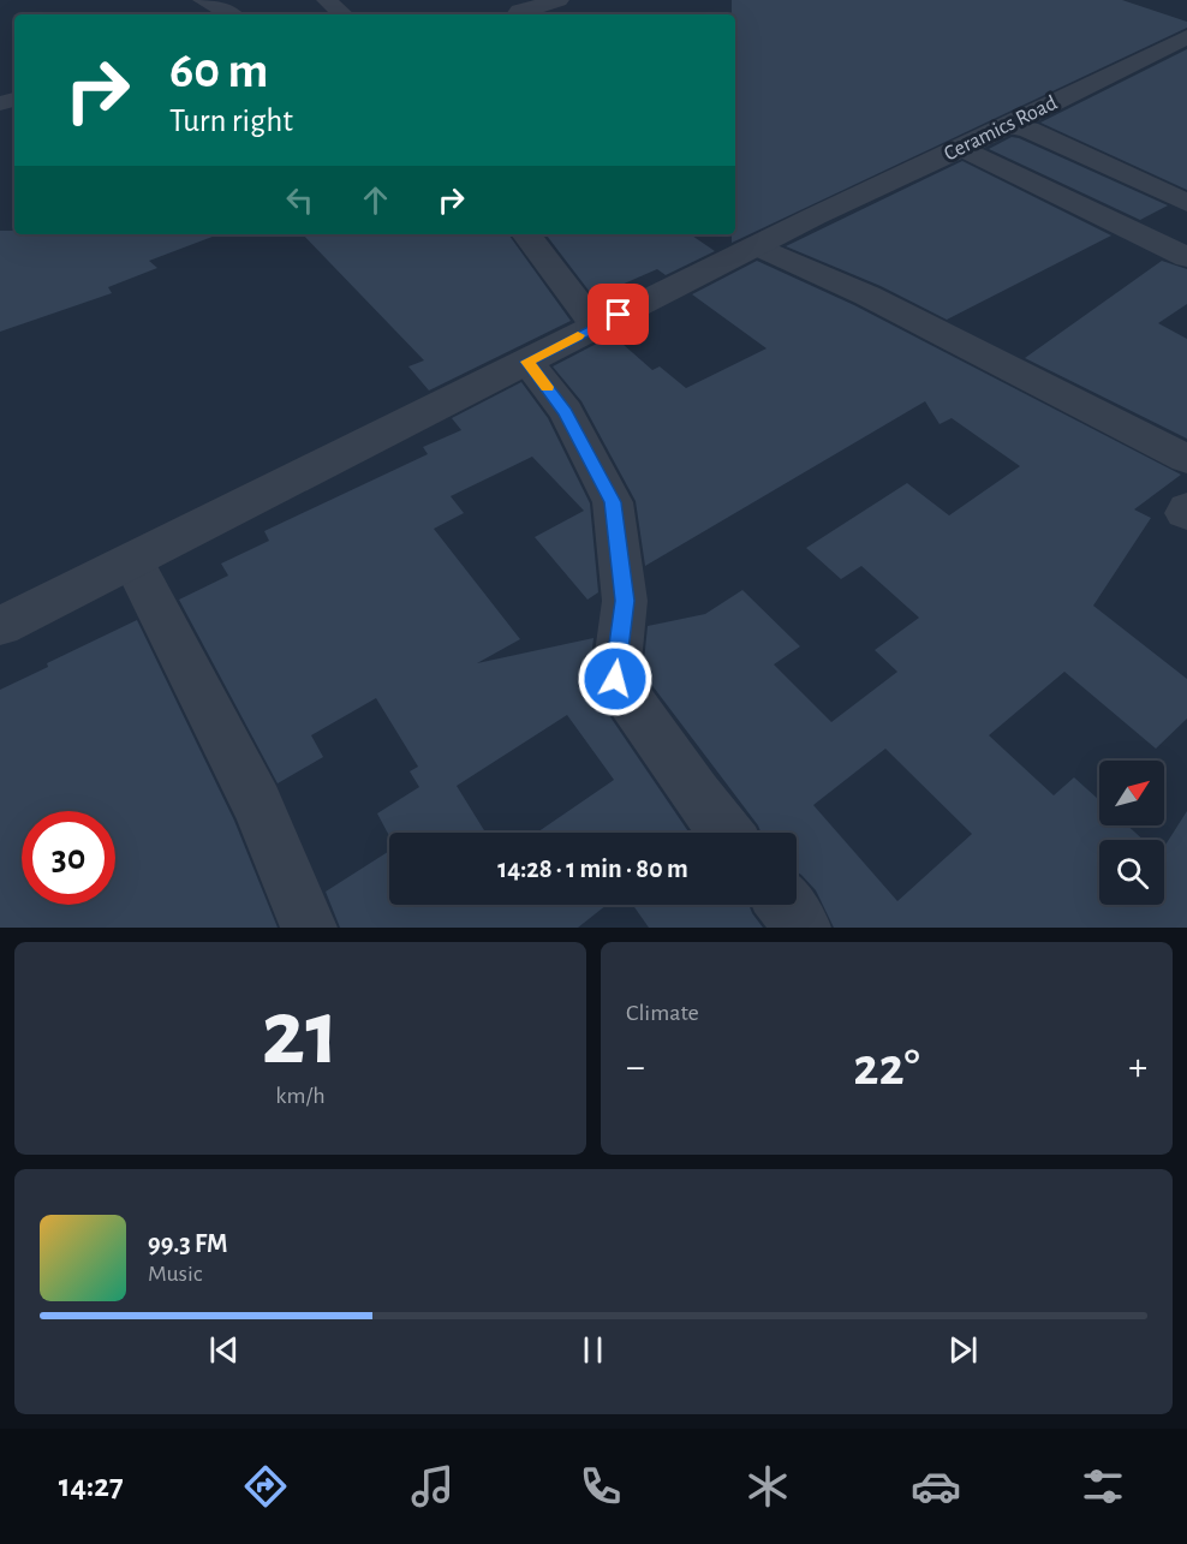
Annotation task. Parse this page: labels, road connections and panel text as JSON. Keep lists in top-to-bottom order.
{
  "streets": {
    "street": ["Ceramics Road"]
  },
  "north": "top right",
  "page": {
    "turn": ["60 m", "Turn right"],
    "limit": "30",
    "trip": "14:28 · 1 min · 80 m",
    "tile": [
      ["21", "km/h"],
      "Climate"
    ],
    "heat": ["−", "22°", "+"],
    "song": ["99.3 FM", "Music"],
    "tabs": "14:27"
  }
}
